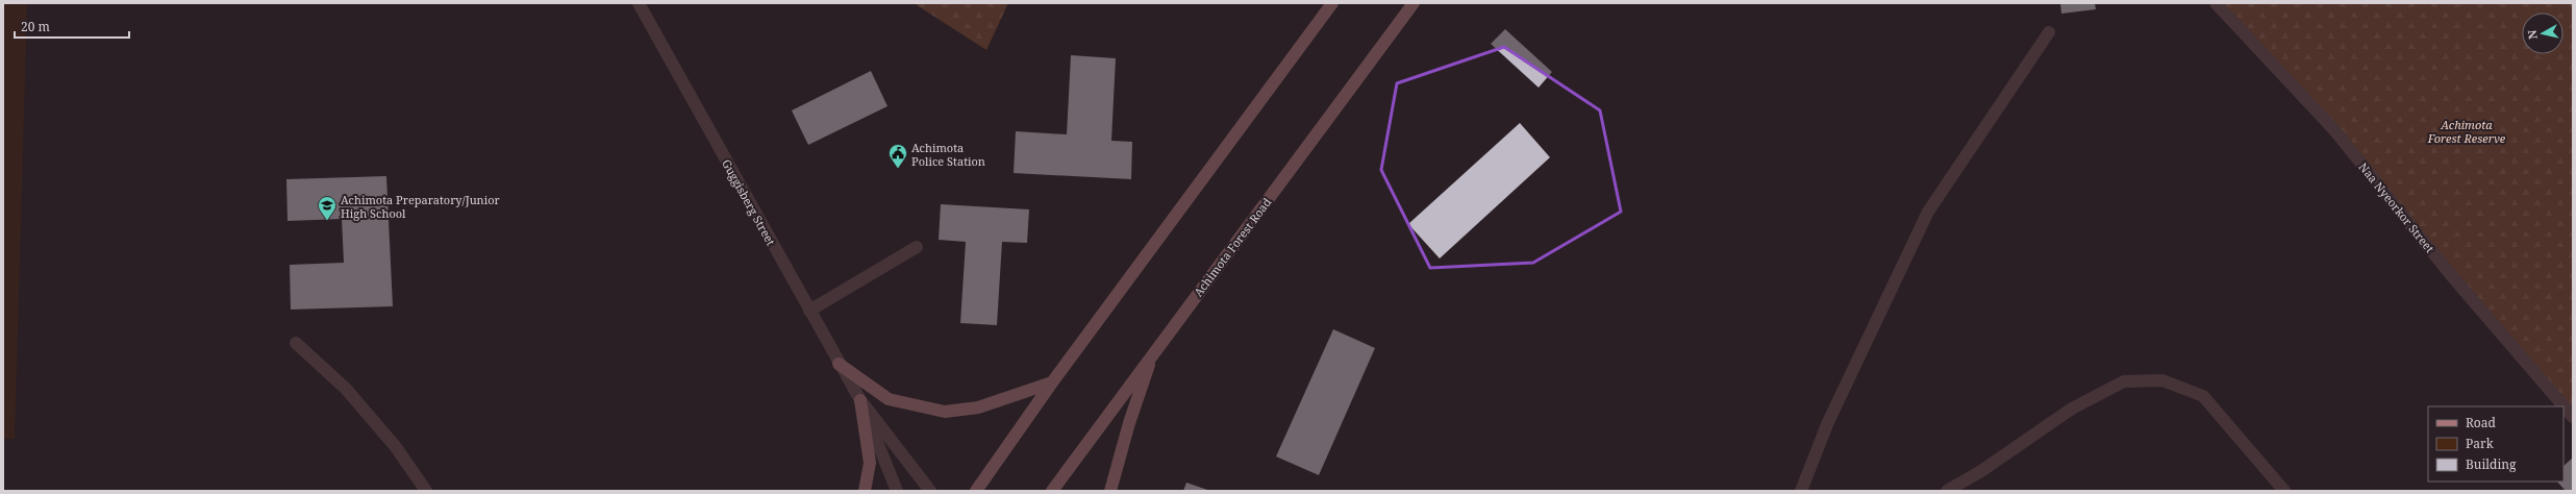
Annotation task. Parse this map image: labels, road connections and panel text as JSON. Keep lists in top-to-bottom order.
{
  "streets": {
    "main road": ["Achimota Forest Road"],
    "street": ["Guggisberg Street", "Naa Nyeorkor Street"]
  },
  "parks": ["Achimota Forest Reserve"],
  "places": {
    "public building": ["Achimota Police Station"],
    "school or university": ["Achimota Preparatory/Junior High School"]
  },
  "legend": ["Road", "Park", "Building"],
  "scale_bar": "20 m",
  "north": "left"
}
